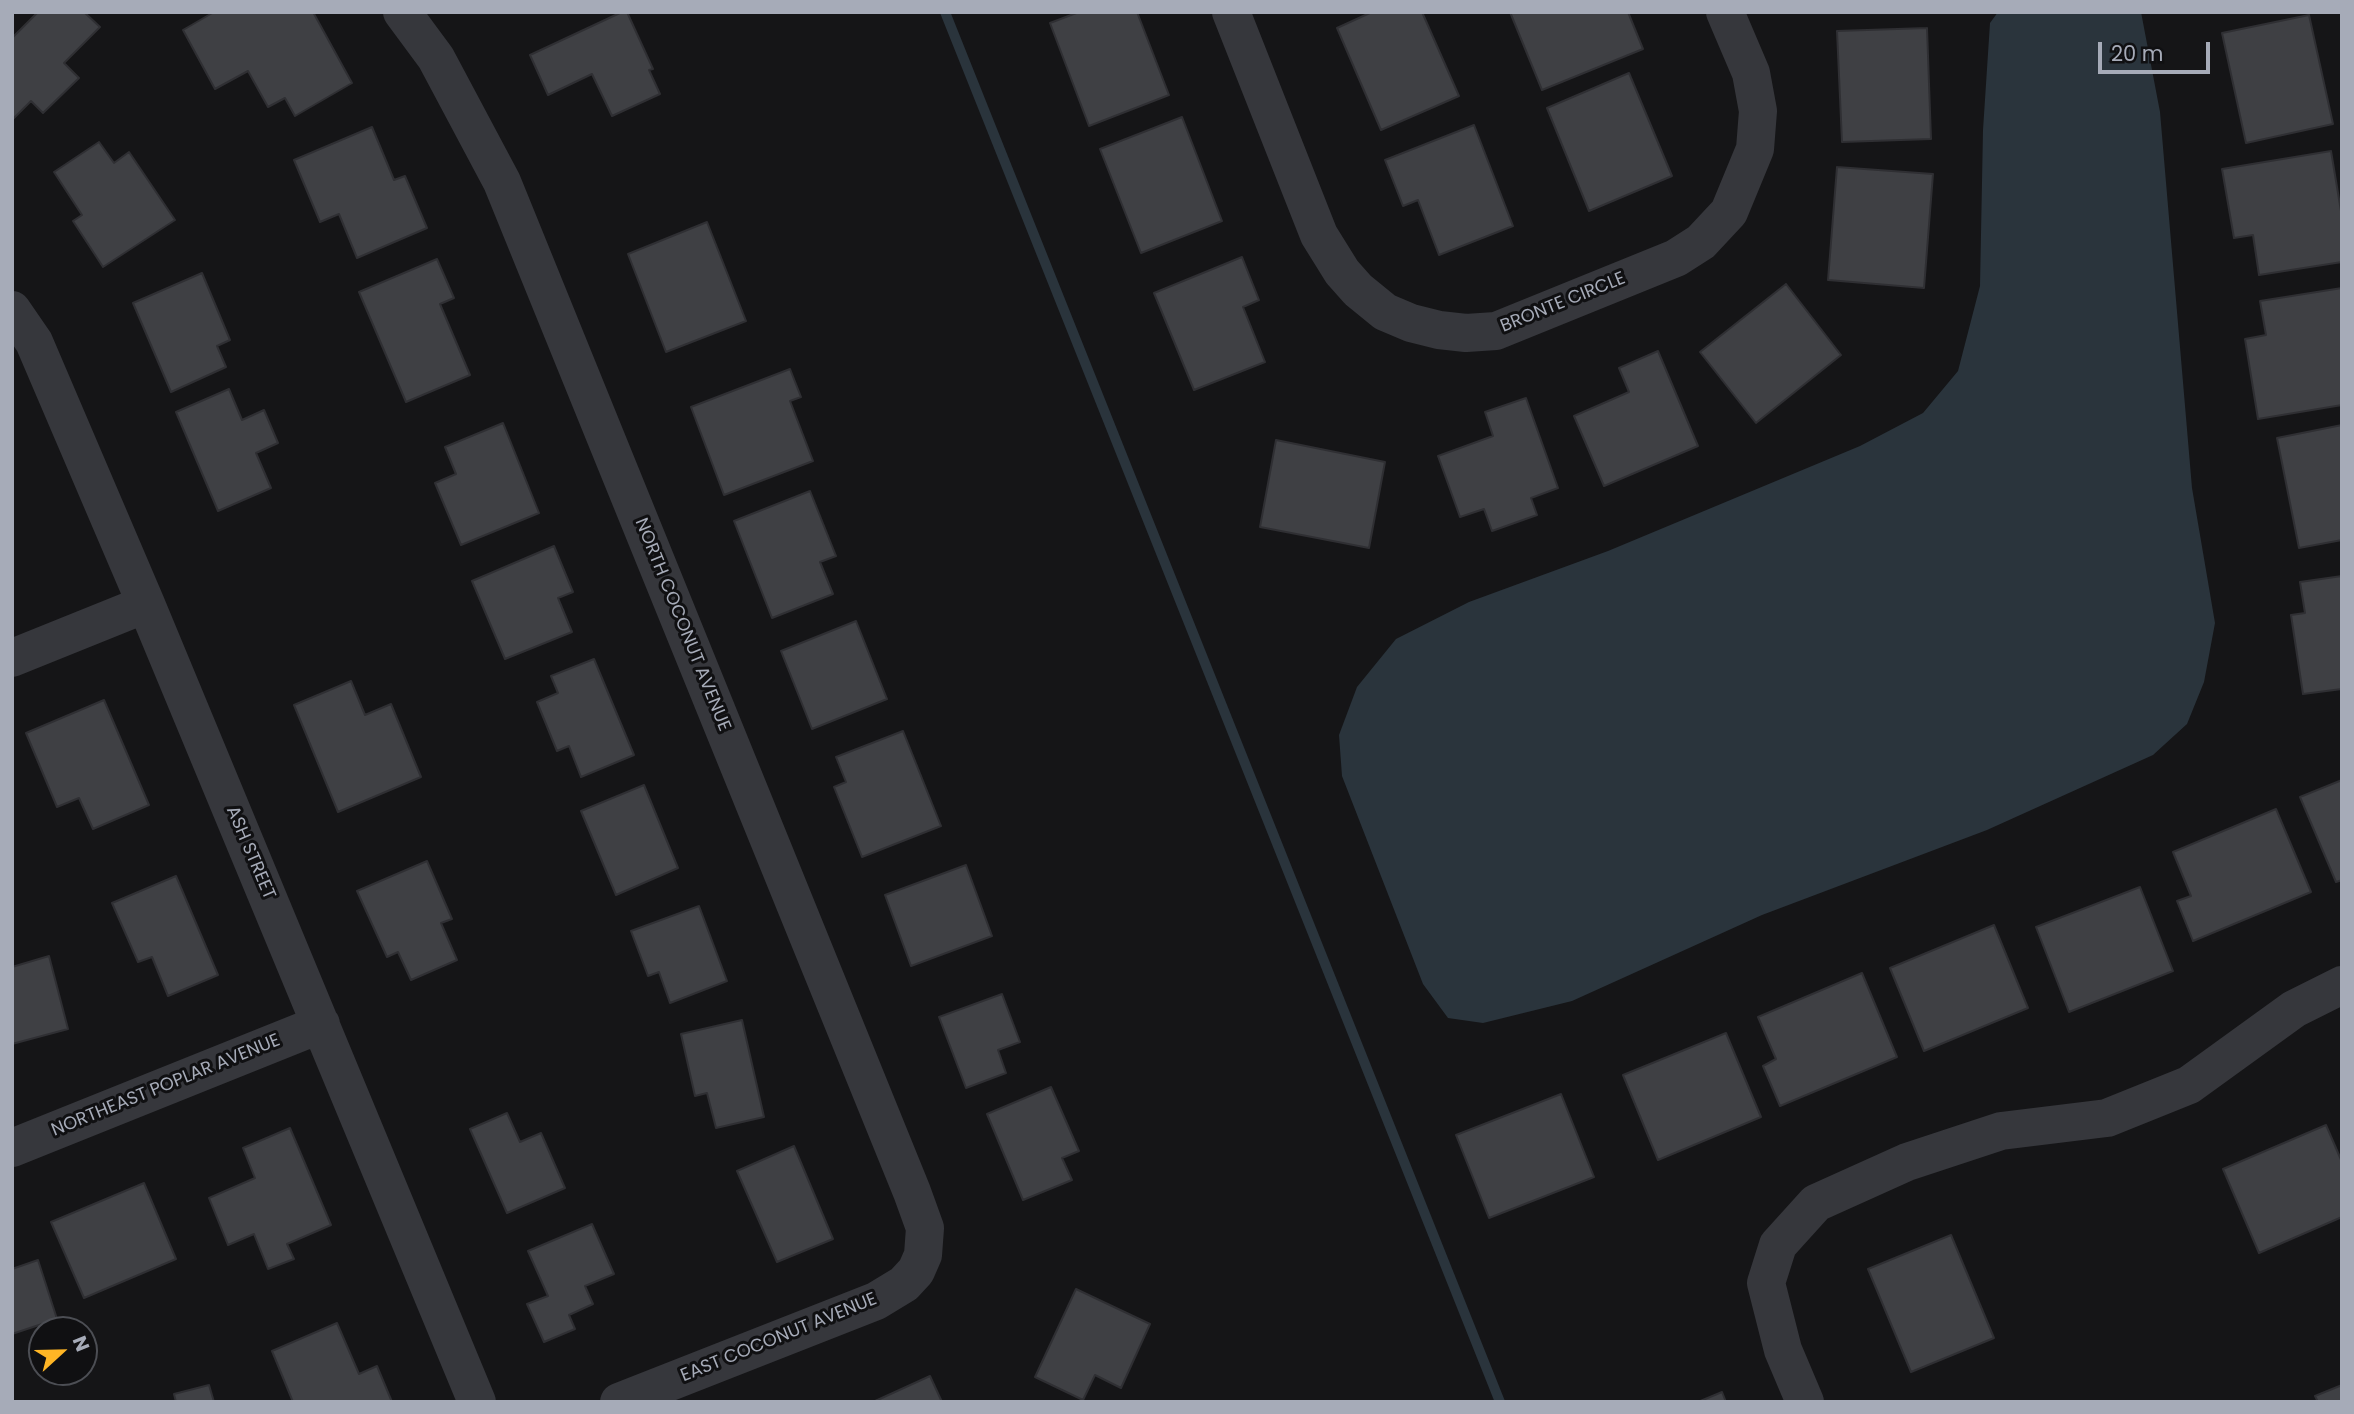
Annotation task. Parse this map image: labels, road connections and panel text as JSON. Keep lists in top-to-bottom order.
{
  "streets": {
    "street": [
      "BRONTE CIRCLE",
      "NORTH COCONUT AVENUE",
      "ASH STREET",
      "NORTHEAST POPLAR AVENUE",
      "EAST COCONUT AVENUE"
    ]
  },
  "crossings": [
    ["NORTH COCONUT AVENUE", "EAST COCONUT AVENUE"],
    ["ASH STREET", "NORTHEAST POPLAR AVENUE"]
  ],
  "scale_bar": "20 m",
  "north": "right"
}
